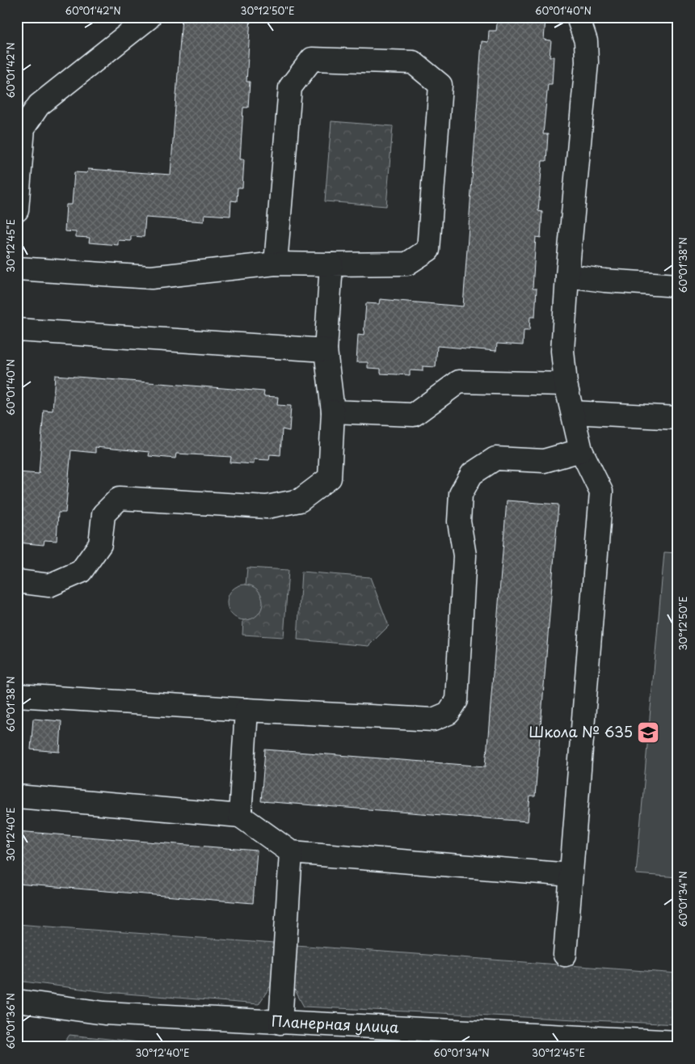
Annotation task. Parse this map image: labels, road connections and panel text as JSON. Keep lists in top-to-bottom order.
{
  "streets": {
    "street": ["Планерная улица"]
  },
  "places": {
    "school or university": ["Школа № 635"]
  },
  "coordinates": [
    "60°01'42\"N",
    "30°12'50\"E",
    "60°01'40\"N",
    "30°12'45\"E",
    "60°01'38\"N",
    "30°12'40\"E",
    "60°01'34\"N",
    "60°01'36\"N"
  ]
}
